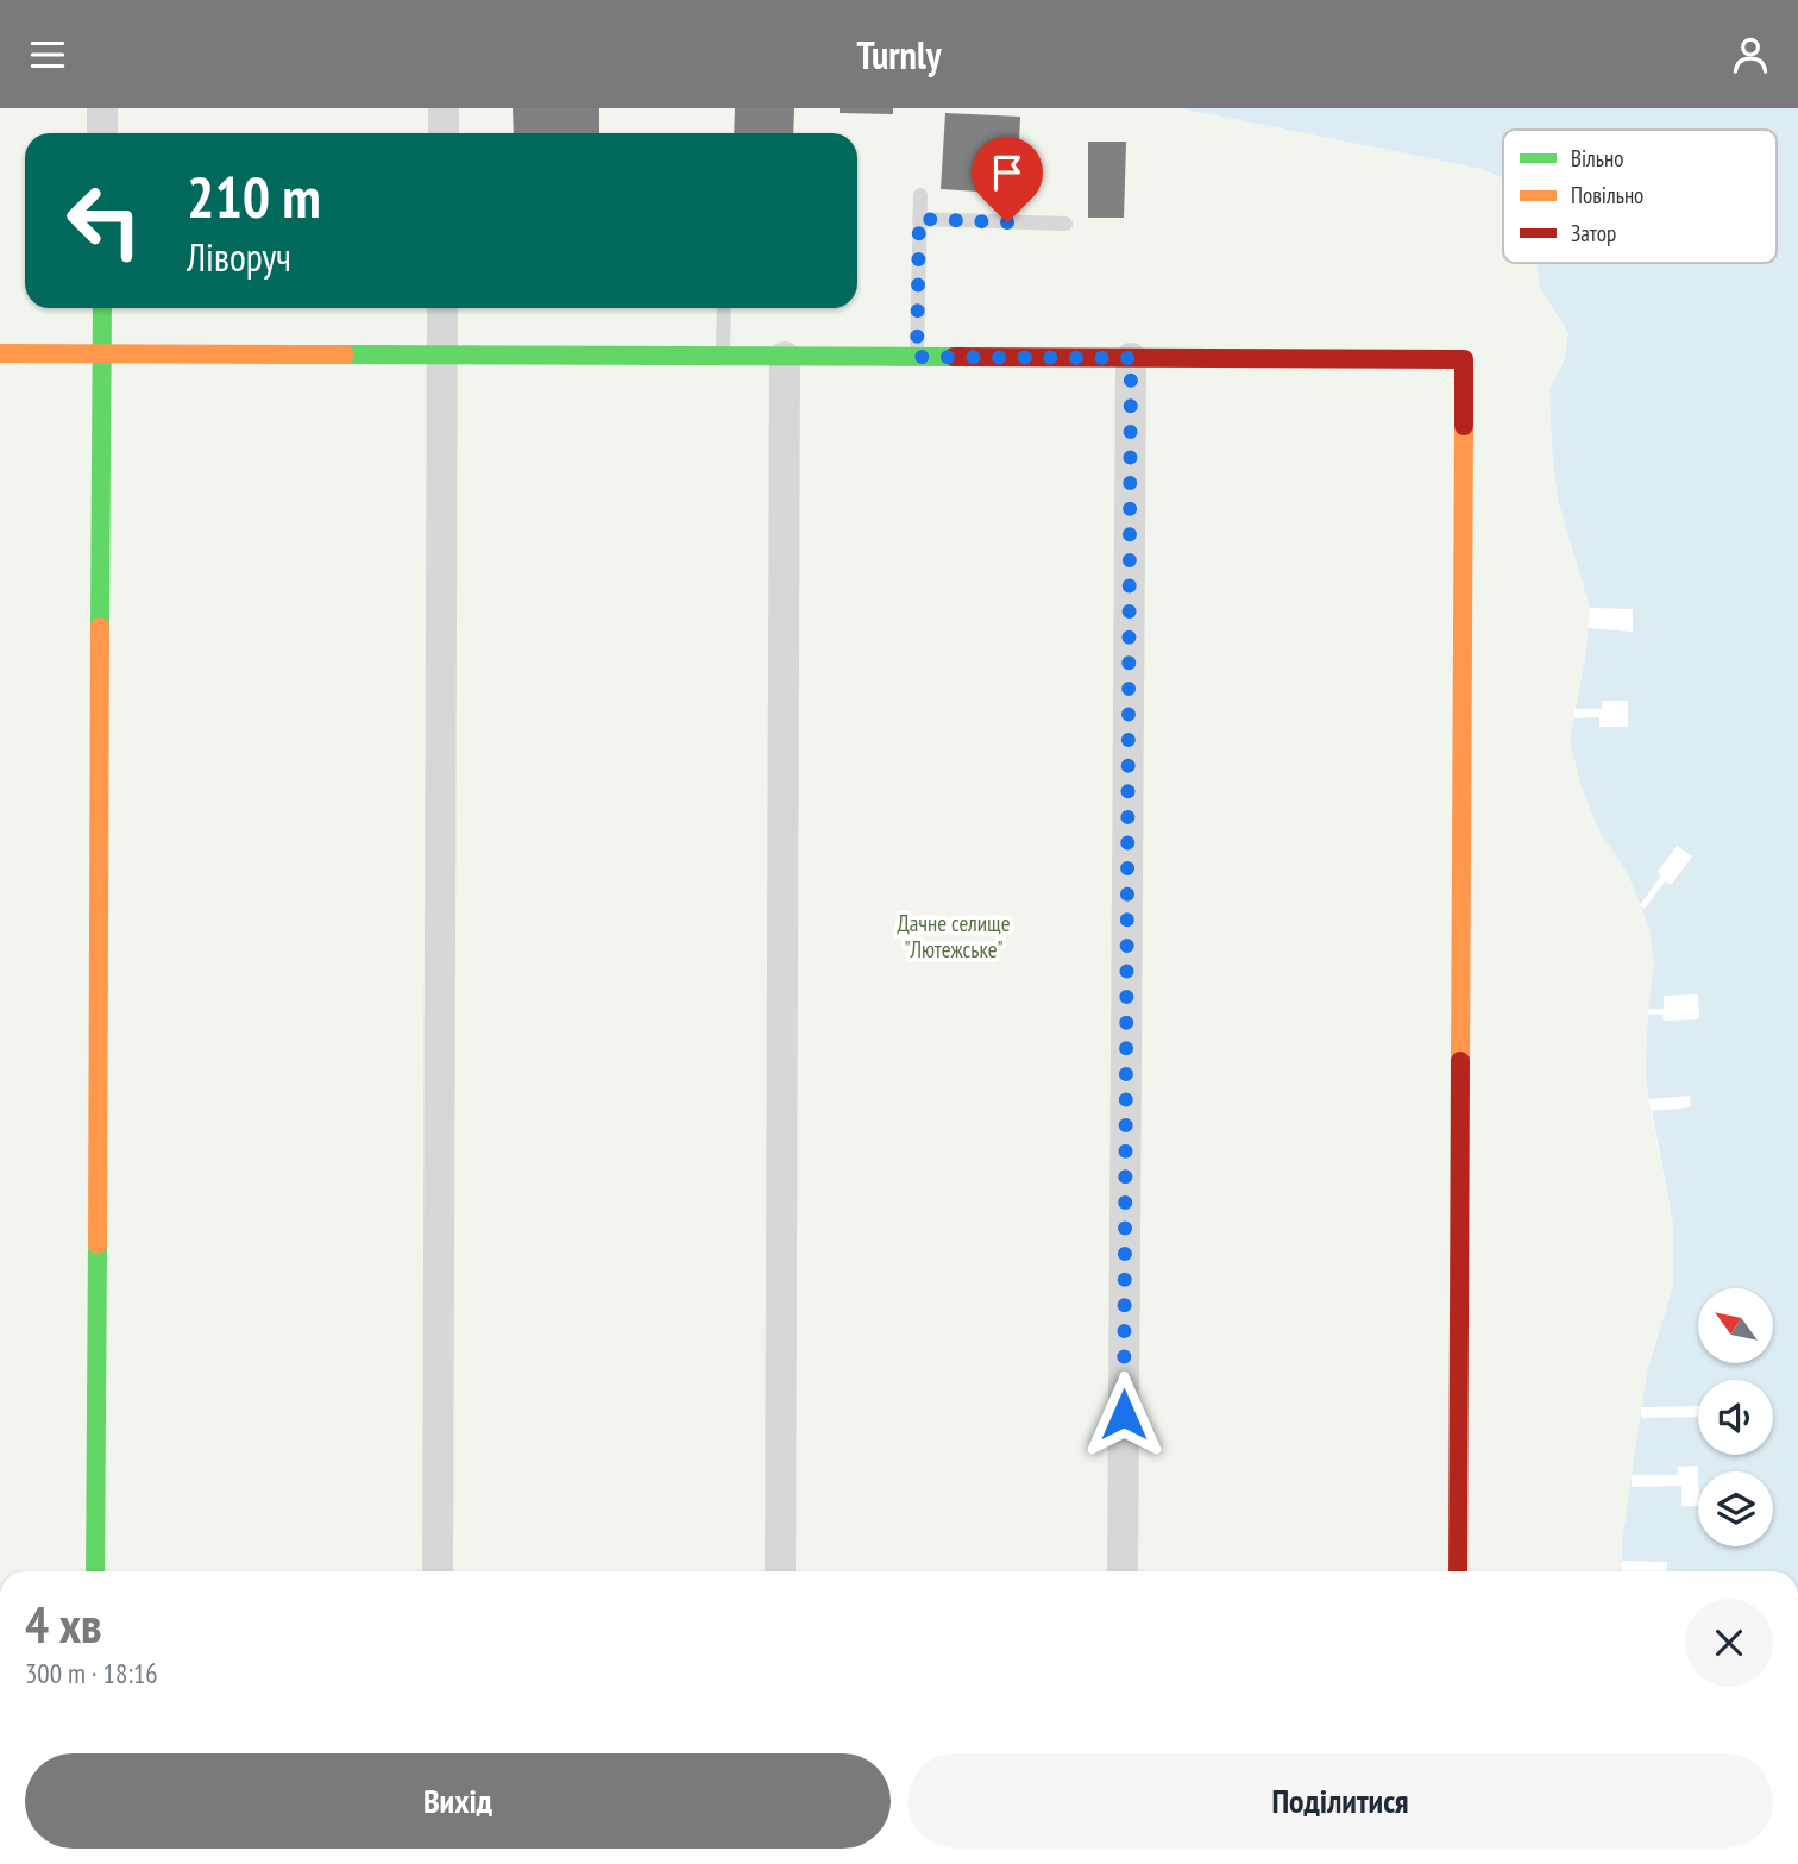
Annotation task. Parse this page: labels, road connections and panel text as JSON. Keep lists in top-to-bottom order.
{
  "parks": ["Дачне селище \"Лютежське\""],
  "legend": ["Вільно", "Повільно", "Затор"],
  "north": "top left",
  "page": {
    "header": "Turnly",
    "turn": ["210 m", "Ліворуч"],
    "heading": ["4 хв", "300 m · 18:16"],
    "buttons": ["Вихід", "Поділитися"]
  }
}
